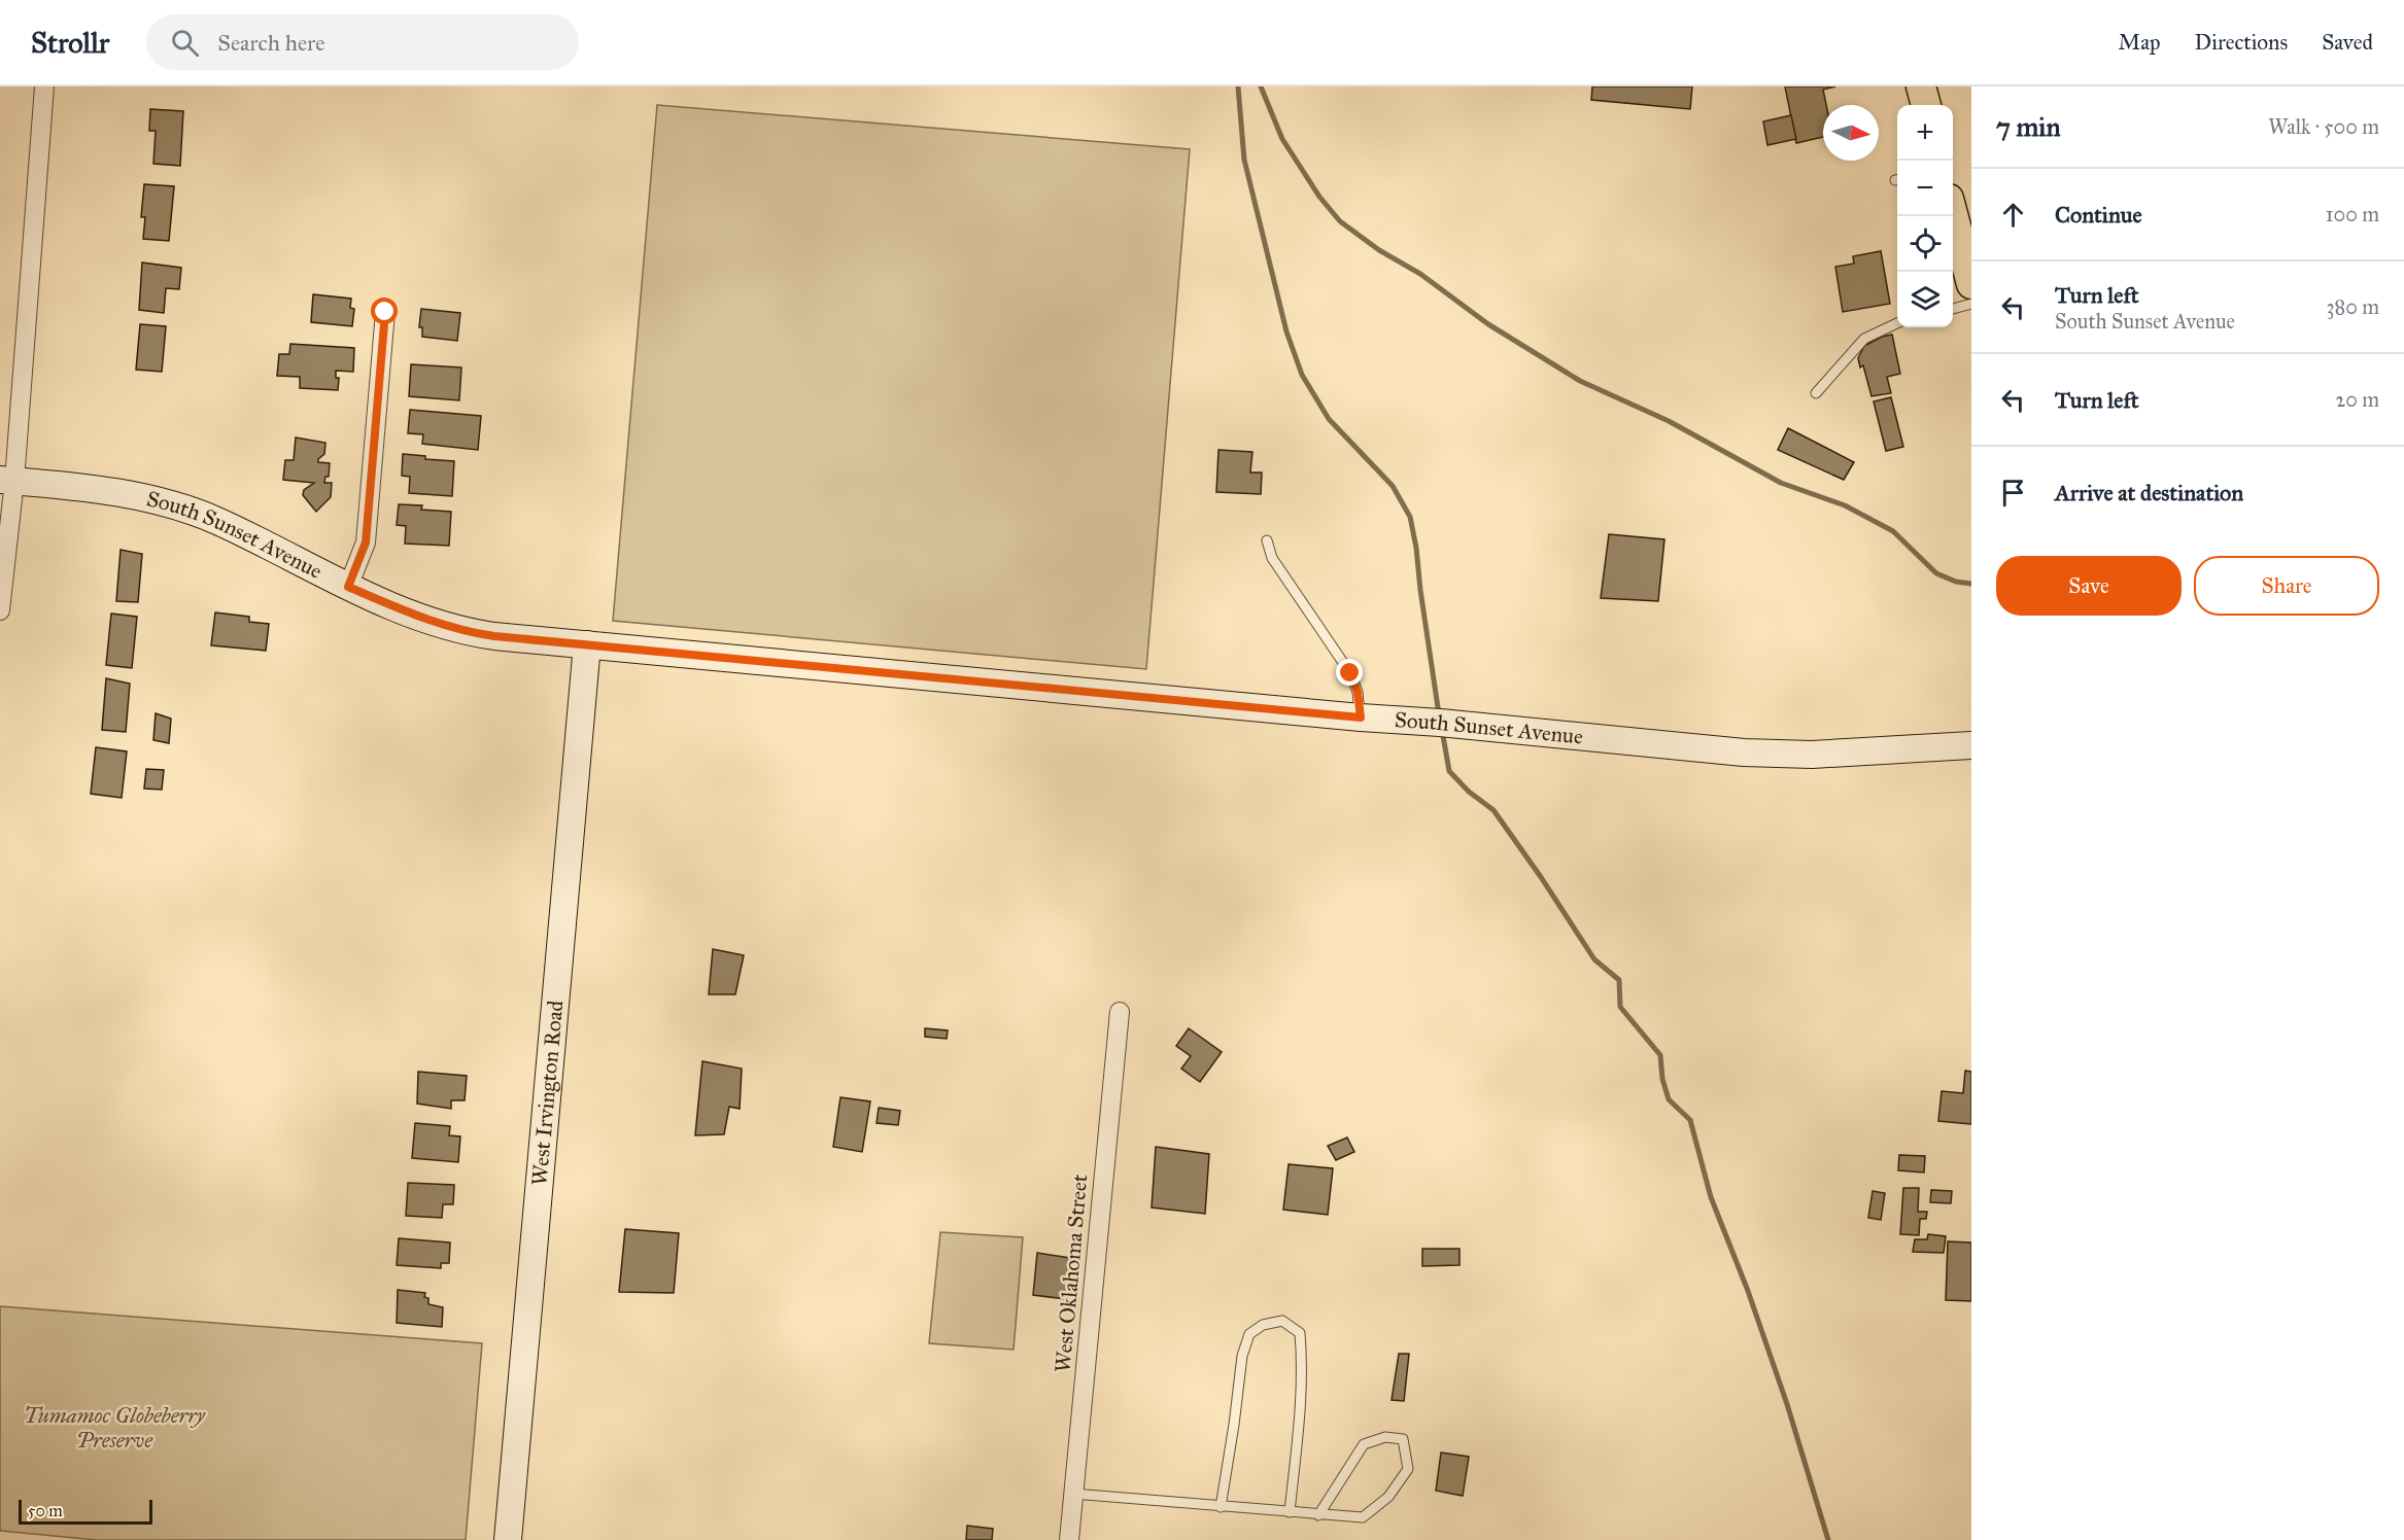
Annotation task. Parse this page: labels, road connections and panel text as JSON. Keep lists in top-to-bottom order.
{
  "streets": {
    "street": ["South Sunset Avenue", "West Irvington Road", "West Oklahoma Street"]
  },
  "crossings": [
    ["South Sunset Avenue", "West Irvington Road"]
  ],
  "parks": ["Tumamoc Globeberry Preserve"],
  "scale_bar": "50 m",
  "north": "right",
  "page": {
    "header": "Strollr",
    "search": "Search here",
    "nav": ["Map", "Directions", "Saved"],
    "heading": ["7 min", "Walk · 500 m"],
    "map_buttons": ["+", "−"],
    "list": [
      ["Continue", "100 m"],
      ["Turn left", "South Sunset Avenue", "380 m"],
      ["Turn left", "20 m"],
      "Arrive at destination"
    ],
    "buttons": ["Save", "Share"],
    "scale": "50 m"
  }
}
